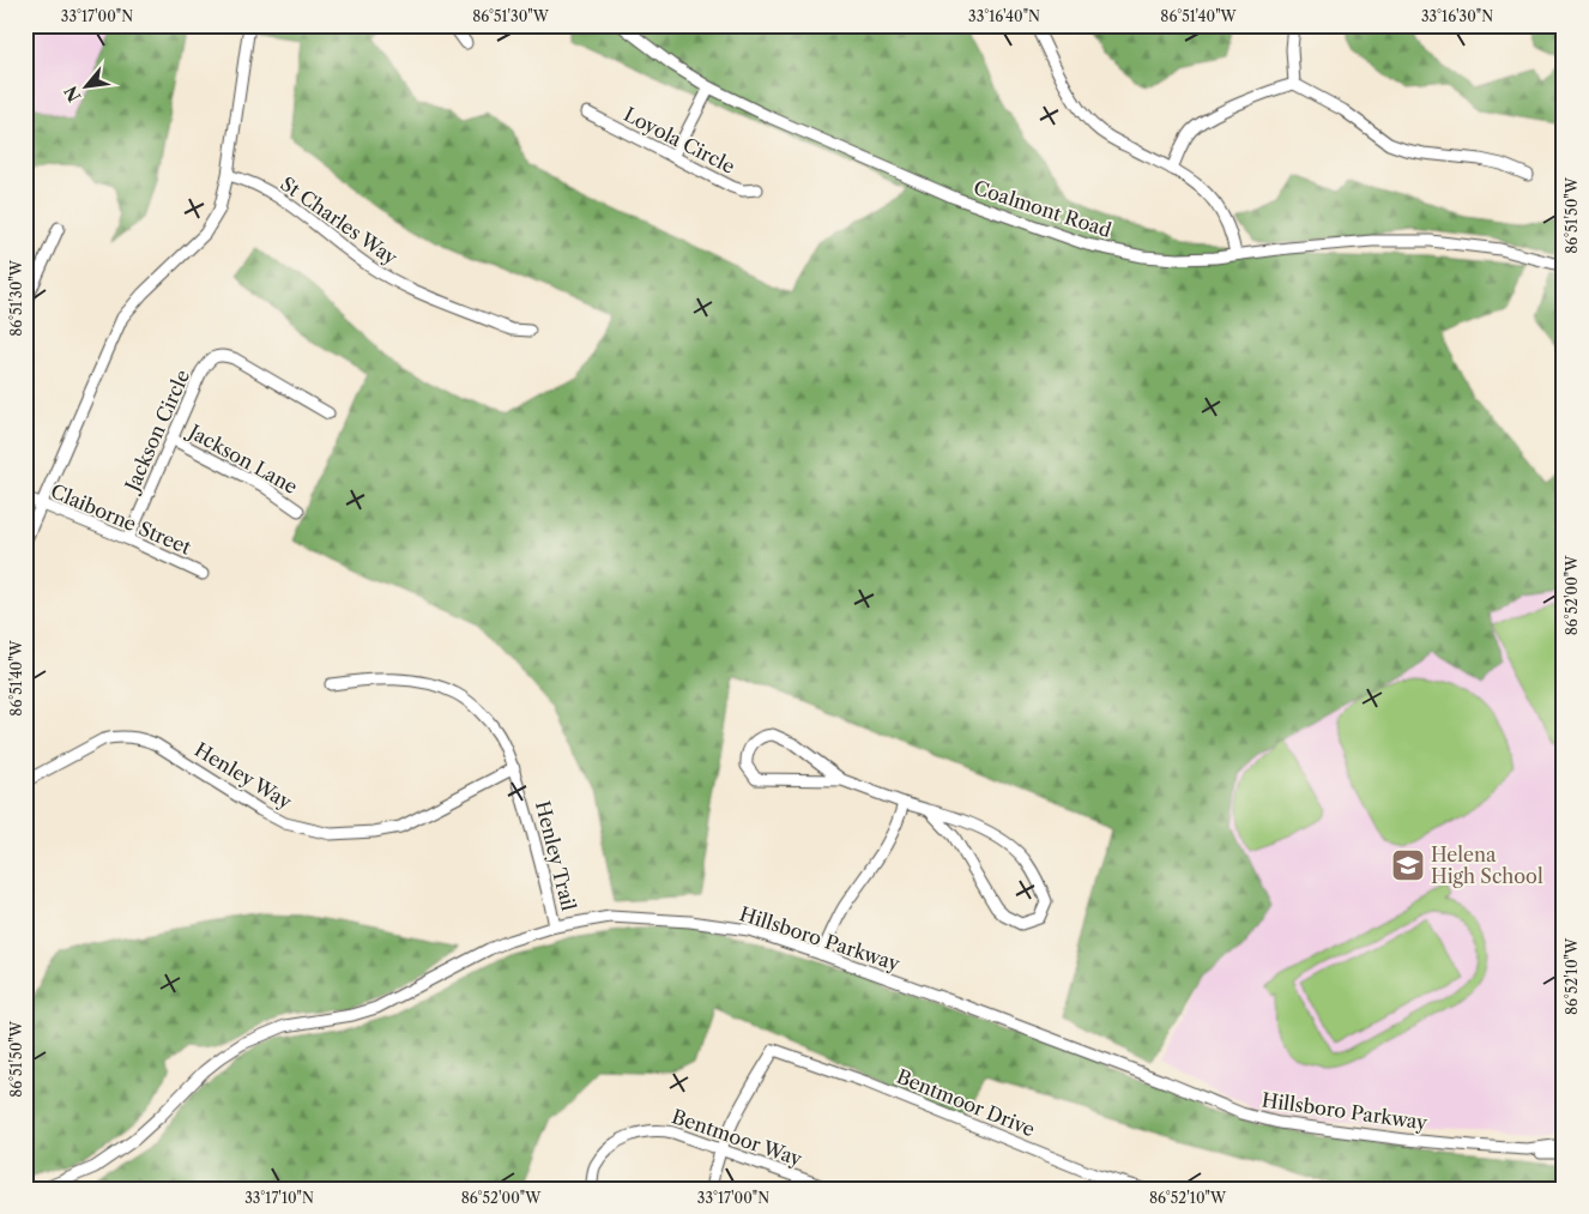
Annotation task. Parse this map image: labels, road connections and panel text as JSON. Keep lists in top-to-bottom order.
{
  "streets": {
    "street": [
      "Loyola Circle",
      "Coalmont Road",
      "St Charles Way",
      "Jackson Circle",
      "Jackson Lane",
      "Claiborne Street",
      "Henley Way",
      "Henley Trail",
      "Hillsboro Parkway",
      "Bentmoor Drive",
      "Bentmoor Way"
    ]
  },
  "crossings": [
    ["Jackson Circle", "Jackson Lane"],
    ["Jackson Circle", "Claiborne Street"],
    ["Henley Way", "Henley Trail"],
    ["Henley Trail", "Hillsboro Parkway"],
    ["Bentmoor Drive", "Bentmoor Way"]
  ],
  "places": {
    "school or university": ["Helena High School"]
  },
  "north": "bottom left",
  "coordinates": [
    "33°17'00\"N",
    "86°51'30\"W",
    "33°16'40\"N",
    "86°51'40\"W",
    "33°16'30\"N",
    "86°51'50\"W",
    "86°52'00\"W",
    "86°52'10\"W",
    "33°17'10\"N"
  ]
}
